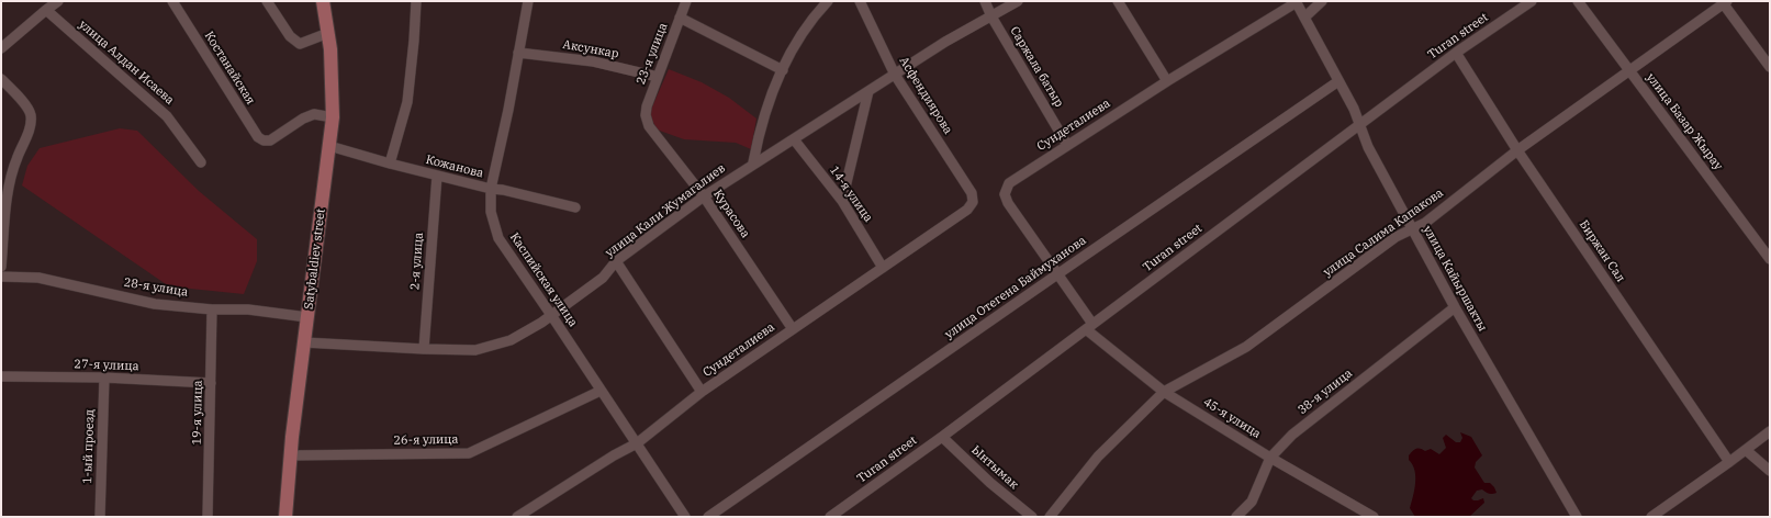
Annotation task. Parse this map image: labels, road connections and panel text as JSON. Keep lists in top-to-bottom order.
{
  "streets": {
    "main road": ["Satybaldiev street"],
    "street": [
      "Turan street",
      "Аксункар",
      "23-я улица",
      "улица Алдан Исаева",
      "Саржала батыр",
      "Костанайская",
      "Асфендиярова",
      "улица Базар Жырау",
      "Сундеталиева",
      "Кожанова",
      "14-я улица",
      "улица Кали Жумагалиев",
      "Курасова",
      "улица Салима Капакова",
      "Биржан Сал",
      "2-я улица",
      "улица Кайыршакты",
      "Каспийская улица",
      "28-я улица",
      "улица Отегена Баймуханова",
      "27-я улица",
      "38-я улица",
      "19-я улица",
      "45-я улица",
      "26-я улица",
      "1-ый проезд",
      "Ынтымак"
    ]
  },
  "crossings": [
    ["Turan street", "Сундеталиева"],
    ["Turan street", "Биржан Сал"],
    ["Turan street", "улица Кайыршакты"],
    ["Turan street", "45-я улица"],
    ["Turan street", "Ынтымак"],
    ["Аксункар", "23-я улица"],
    ["Аксункар", "Каспийская улица"],
    ["23-я улица", "Курасова"],
    ["Саржала батыр", "Сундеталиева"],
    ["Саржала батыр", "улица Кали Жумагалиев"],
    ["Костанайская", "Satybaldiev street"],
    ["Асфендиярова", "Сундеталиева"],
    ["Асфендиярова", "улица Кали Жумагалиев"],
    ["улица Базар Жырау", "улица Салима Капакова"],
    ["Сундеталиева", "14-я улица"],
    ["Сундеталиева", "Курасова"],
    ["Сундеталиева", "улица Кайыршакты"],
    ["Сундеталиева", "Каспийская улица"],
    ["Сундеталиева", "улица Отегена Баймуханова"],
    ["Сундеталиева", "45-я улица"],
    ["Кожанова", "Satybaldiev street"],
    ["Кожанова", "2-я улица"],
    ["Кожанова", "Каспийская улица"],
    ["14-я улица", "улица Кали Жумагалиев"],
    ["улица Кали Жумагалиев", "Курасова"],
    ["улица Кали Жумагалиев", "Satybaldiev street"],
    ["улица Кали Жумагалиев", "2-я улица"],
    ["улица Кали Жумагалиев", "Каспийская улица"],
    ["улица Салима Капакова", "Биржан Сал"],
    ["улица Салима Капакова", "улица Кайыршакты"],
    ["улица Салима Капакова", "45-я улица"],
    ["Satybaldiev street", "28-я улица"],
    ["Satybaldiev street", "26-я улица"],
    ["улица Кайыршакты", "улица Отегена Баймуханова"],
    ["улица Кайыршакты", "38-я улица"],
    ["Каспийская улица", "26-я улица"],
    ["28-я улица", "19-я улица"],
    ["27-я улица", "19-я улица"],
    ["27-я улица", "1-ый проезд"],
    ["38-я улица", "45-я улица"]
  ]
}
